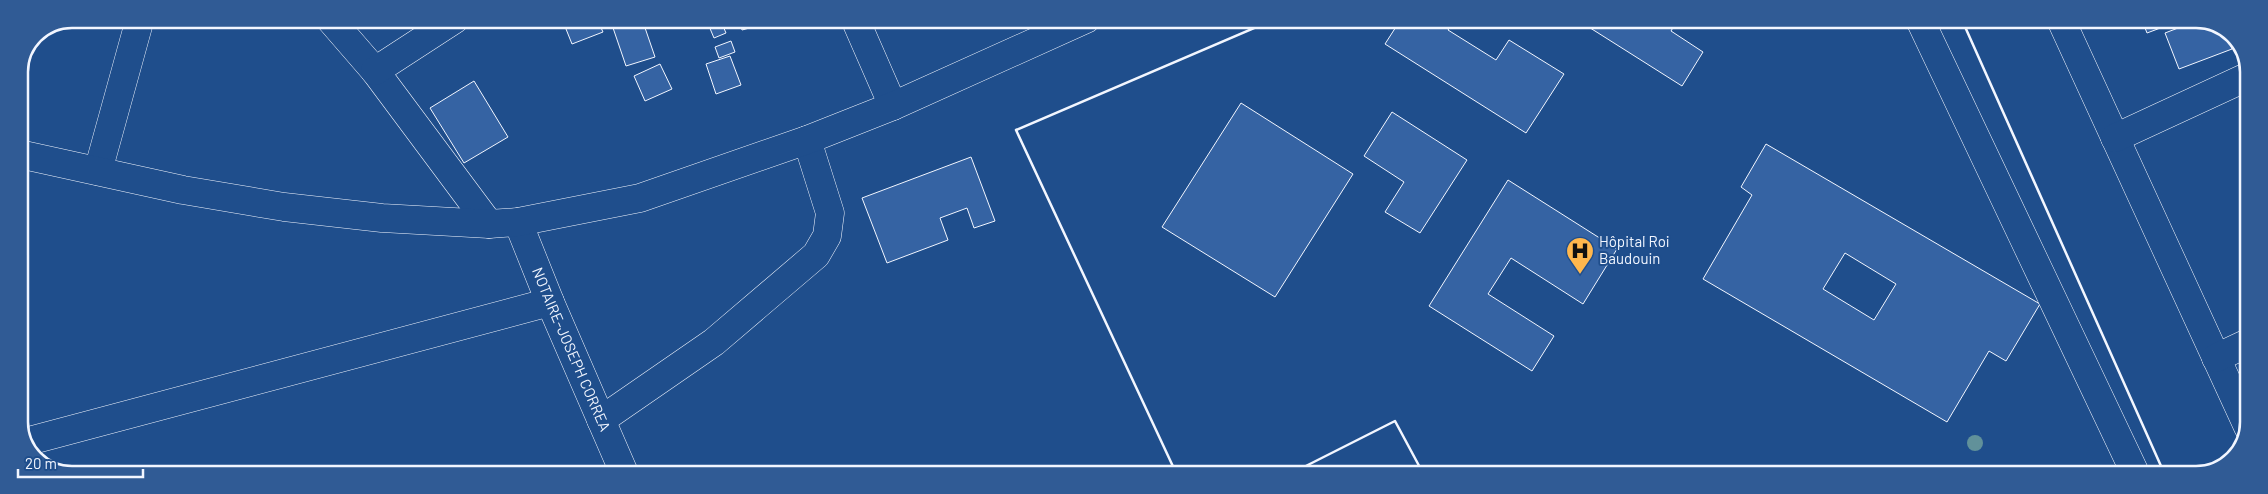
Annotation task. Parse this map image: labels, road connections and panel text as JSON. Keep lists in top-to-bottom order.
{
  "streets": {
    "street": ["NOTAIRE-JOSEPH CORREA"]
  },
  "places": {
    "hospital": ["Hôpital Roi Baudouin"]
  },
  "scale_bar": "20 m"
}
